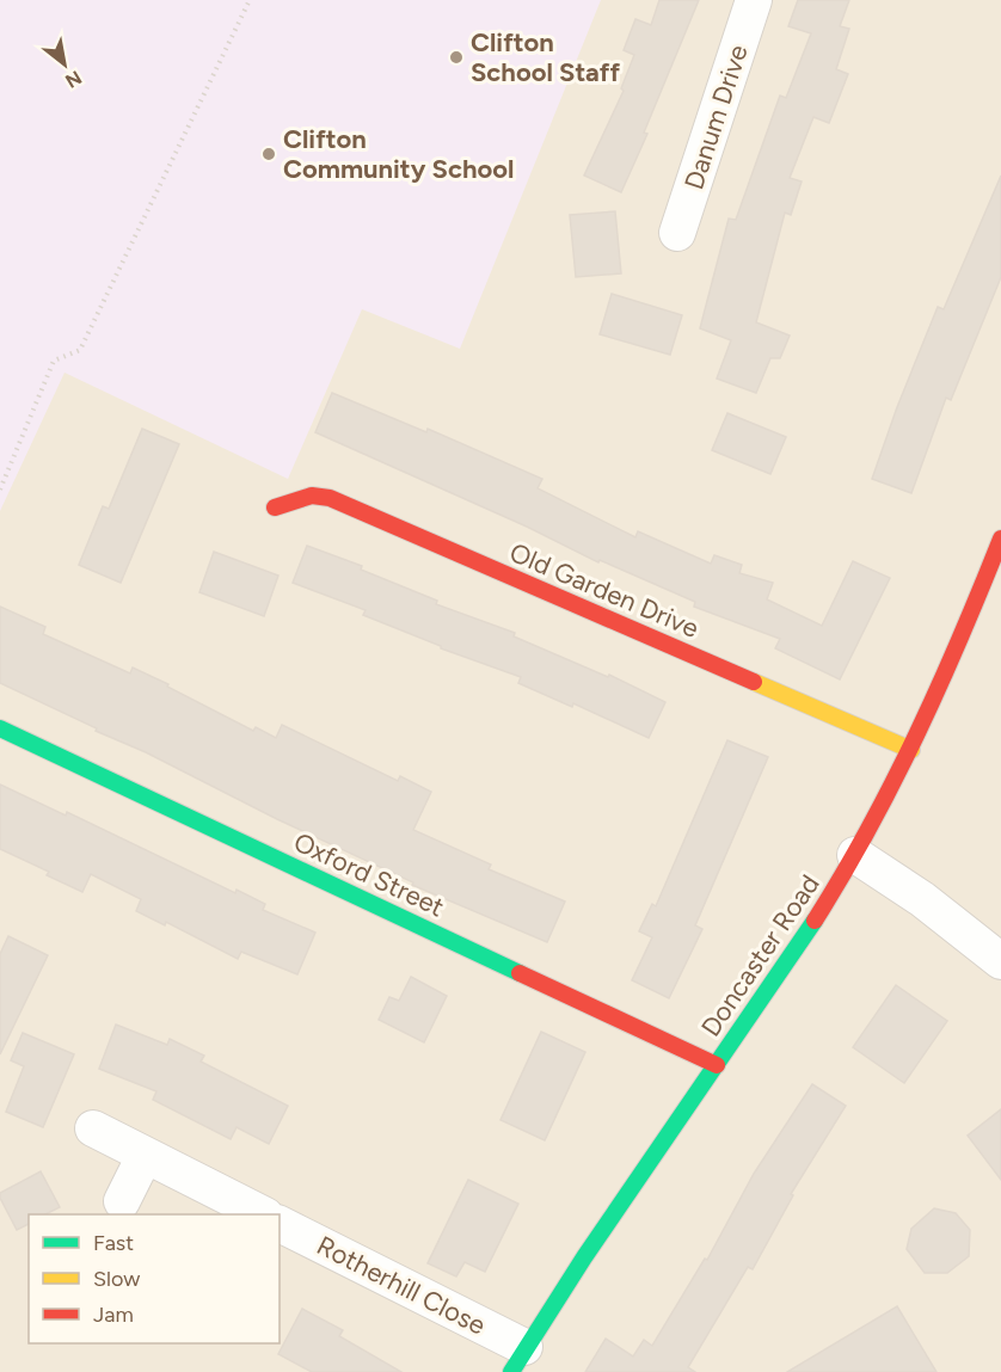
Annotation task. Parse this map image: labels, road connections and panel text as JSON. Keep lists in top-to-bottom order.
{
  "streets": {
    "street": [
      "Danum Drive",
      "Old Garden Drive",
      "Oxford Street",
      "Doncaster Road",
      "Rotherhill Close"
    ]
  },
  "crossings": [
    ["Old Garden Drive", "Doncaster Road"],
    ["Oxford Street", "Doncaster Road"],
    ["Doncaster Road", "Rotherhill Close"]
  ],
  "places": ["Clifton School Staff", "Clifton Community School"],
  "legend": ["Fast", "Slow", "Jam"],
  "north": "bottom right"
}
